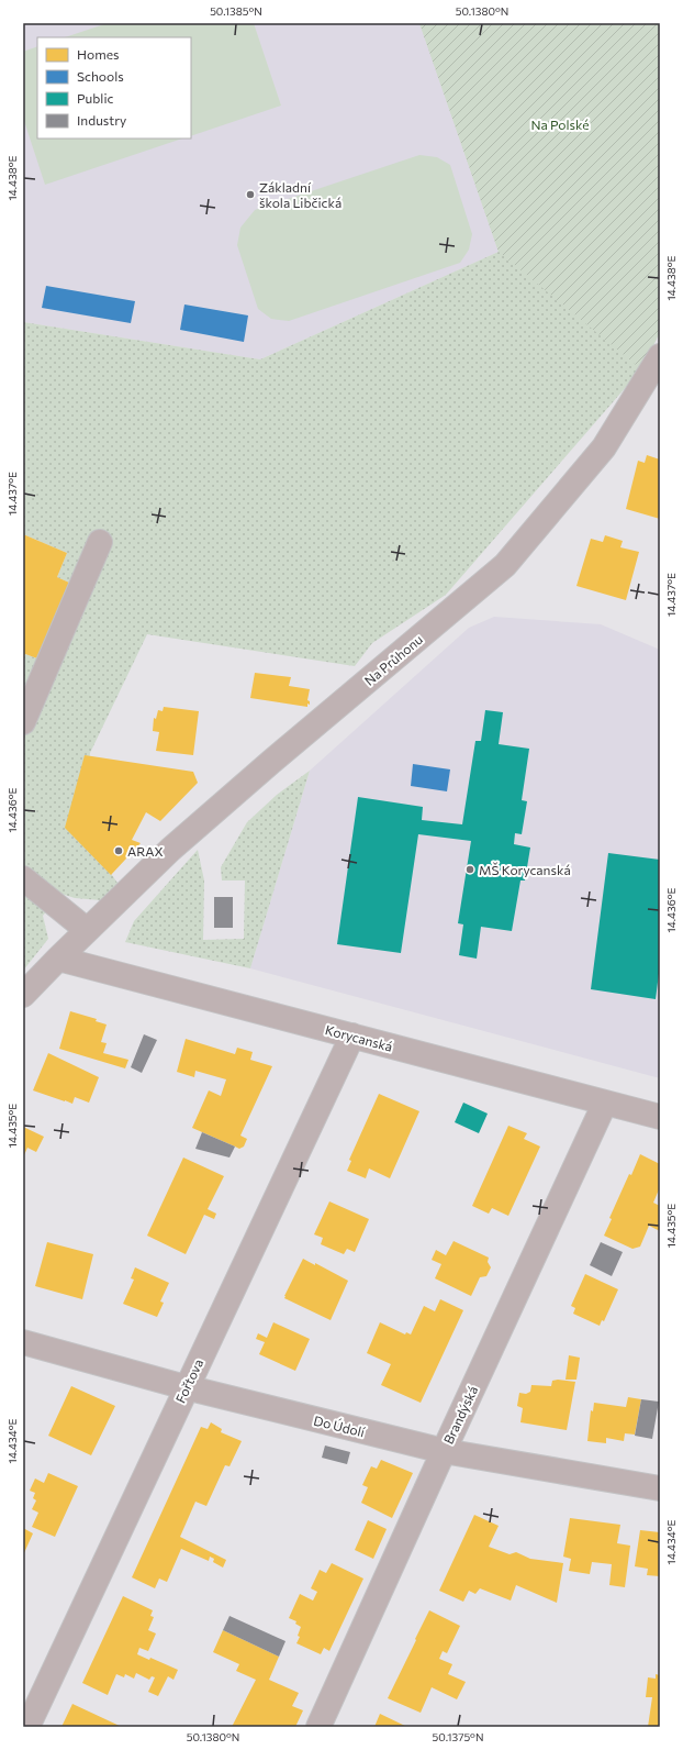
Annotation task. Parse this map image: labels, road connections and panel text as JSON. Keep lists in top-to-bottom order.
{
  "streets": {
    "street": [
      "Na Průhonu",
      "Korycanská",
      "Fořtova",
      "Brandýská",
      "Do Údolí"
    ]
  },
  "crossings": [
    ["Na Průhonu", "Korycanská"],
    ["Korycanská", "Fořtova"],
    ["Korycanská", "Brandýská"],
    ["Fořtova", "Do Údolí"],
    ["Brandýská", "Do Údolí"]
  ],
  "parks": ["Na Polské"],
  "places": ["Základní škola Libčická", "ARAX", "MŠ Korycanská"],
  "legend": [
    "Homes",
    "Schools",
    "Public",
    "Industry"
  ],
  "coordinates": [
    "50.1385°N",
    "50.1380°N",
    "14.438°E",
    "14.437°E",
    "14.436°E",
    "14.435°E",
    "14.434°E",
    "50.1375°N"
  ]
}
